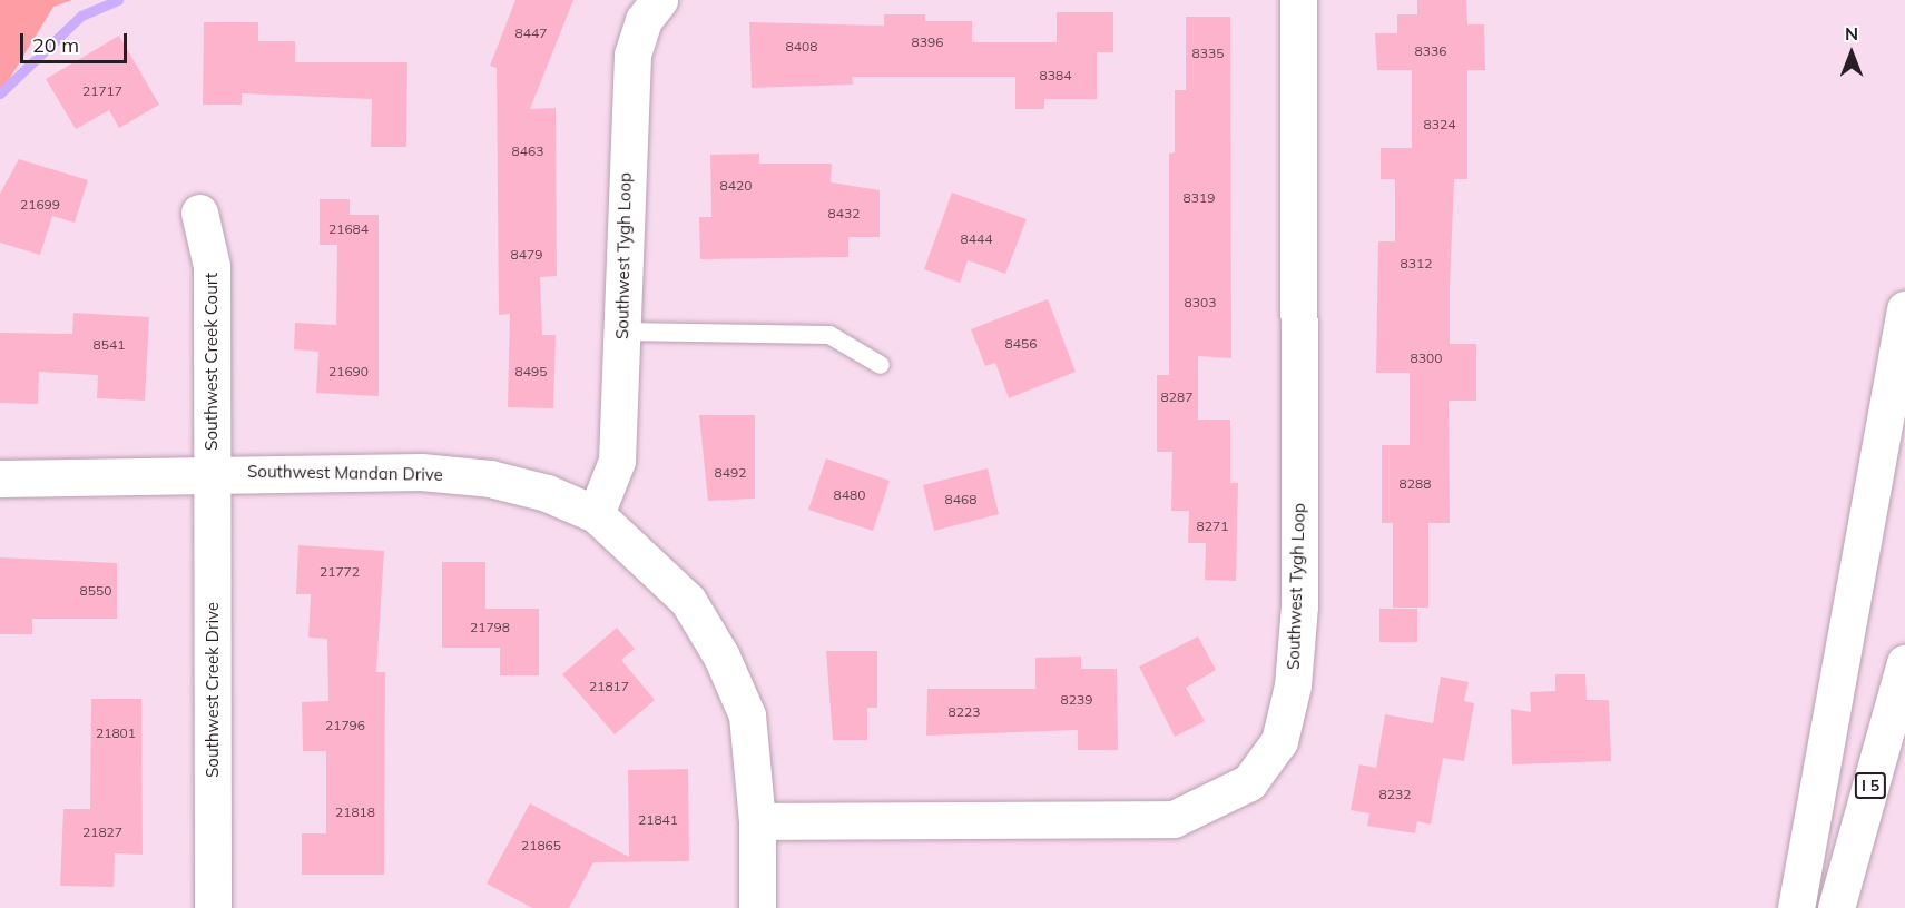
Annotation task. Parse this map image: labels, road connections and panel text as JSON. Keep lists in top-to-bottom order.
{
  "streets": {
    "main road": [
      "Southwest Tygh Loop",
      "Southwest Creek Court",
      "Southwest Mandan Drive",
      "Southwest Creek Drive",
      "I 5"
    ]
  },
  "crossings": [
    ["Southwest Tygh Loop", "Southwest Mandan Drive"],
    ["Southwest Creek Court", "Southwest Mandan Drive"],
    ["Southwest Creek Court", "Southwest Creek Drive"],
    ["Southwest Mandan Drive", "Southwest Creek Drive"]
  ],
  "house_numbers": [
    "8447",
    "8396",
    "8408",
    "8336",
    "8335",
    "8384",
    "21717",
    "8324",
    "8463",
    "8420",
    "8319",
    "21699",
    "8432",
    "21684",
    "8444",
    "8479",
    "8312",
    "8303",
    "8456",
    "8541",
    "8300",
    "21690",
    "8495",
    "8287",
    "8492",
    "8288",
    "8480",
    "8468",
    "8271",
    "21772",
    "8550",
    "21798",
    "21817",
    "8239",
    "8223",
    "21796",
    "21801",
    "8232",
    "21818",
    "21841",
    "21827",
    "21865"
  ],
  "scale_bar": "20 m",
  "north": "top"
}
